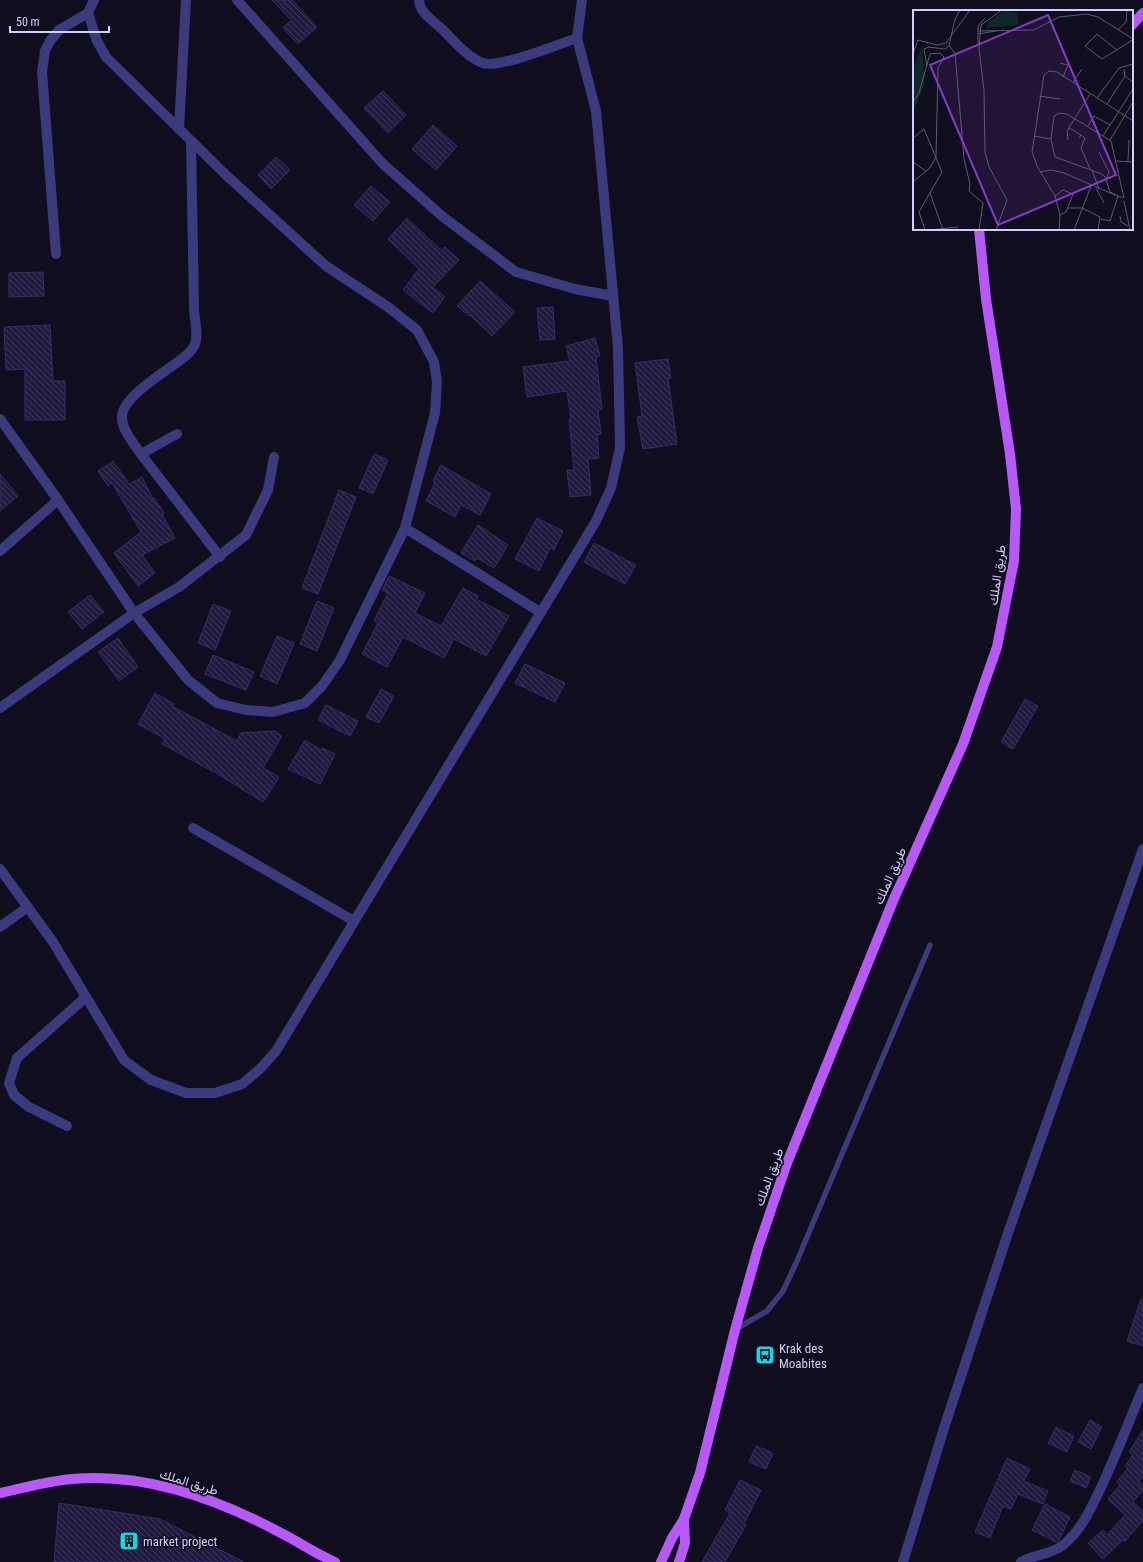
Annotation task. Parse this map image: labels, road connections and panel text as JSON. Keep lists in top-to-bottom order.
{
  "streets": {
    "main road": ["طريق الملك"]
  },
  "places": {
    "bus stop": ["Krak des Moabites"],
    "building": ["market project"]
  },
  "scale_bar": "50 m"
}
